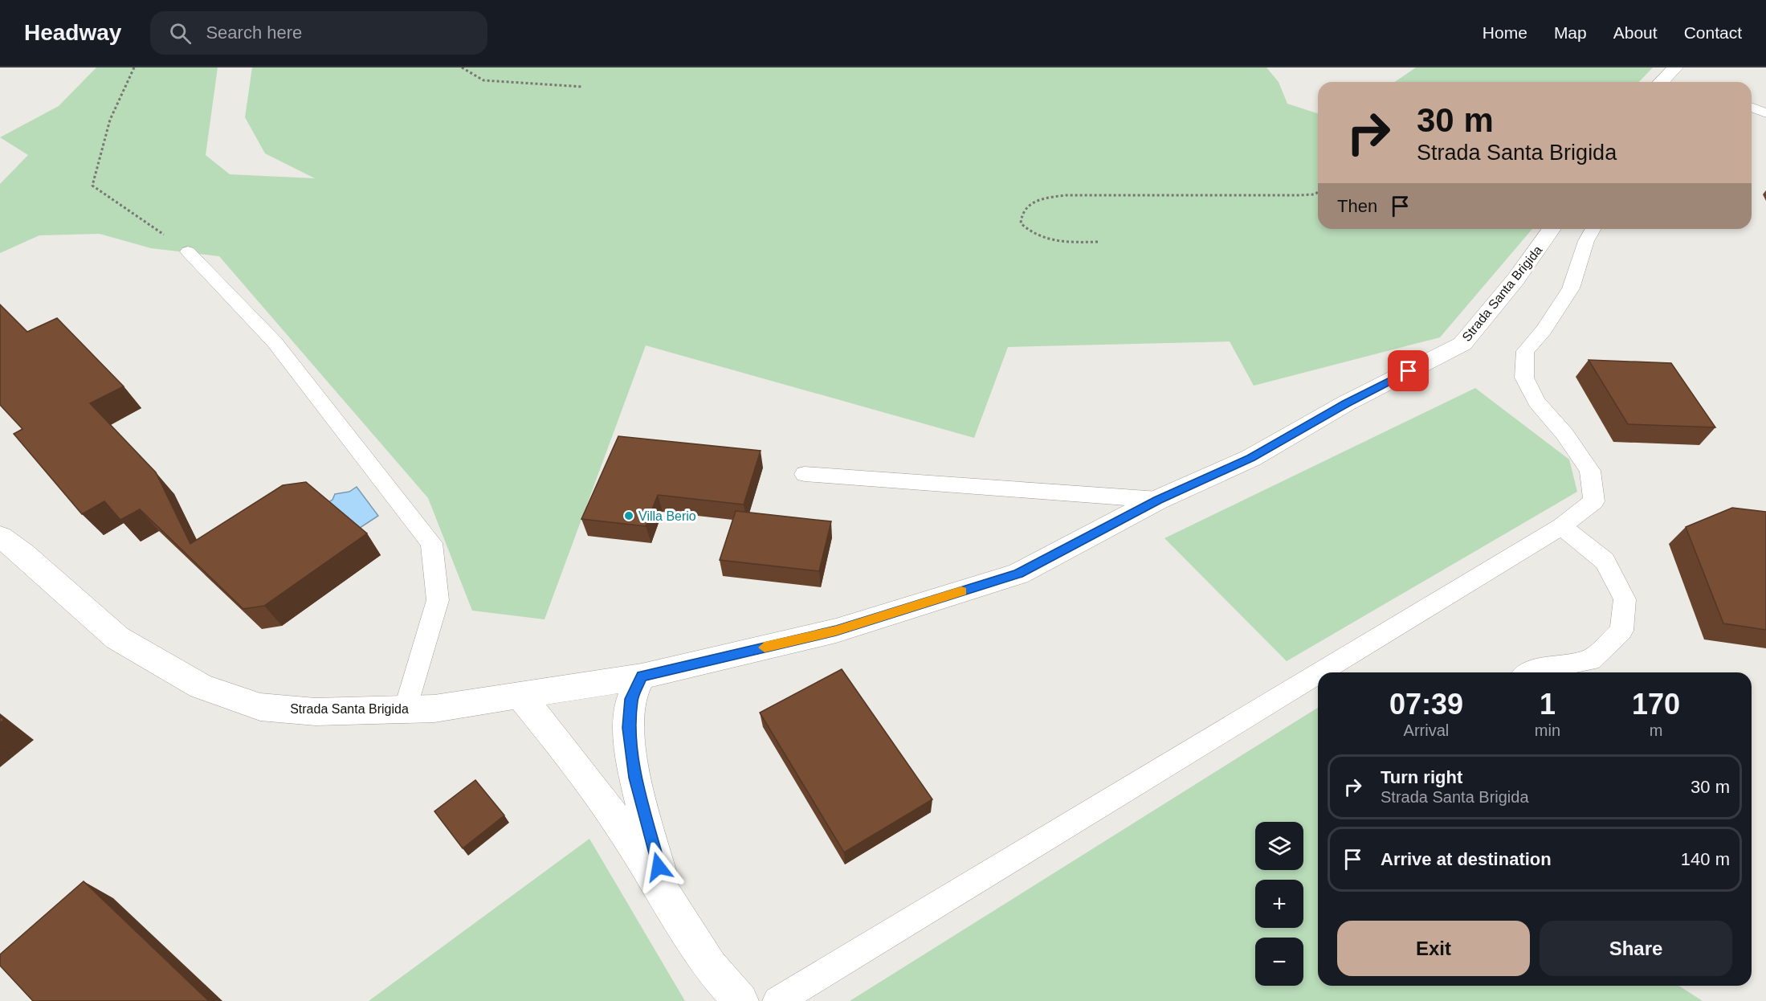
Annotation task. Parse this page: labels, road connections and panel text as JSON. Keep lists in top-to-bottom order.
{
  "streets": {
    "street": ["Strada Santa Brigida"]
  },
  "places": ["Villa Berio"],
  "page": {
    "header": "Headway",
    "search": "Search here",
    "nav": [
      "Home",
      "Map",
      "About",
      "Contact"
    ],
    "turn": ["30 m", "Strada Santa Brigida"],
    "then": "Then",
    "eta": [
      "07:39",
      "Arrival",
      "1",
      "min",
      "170",
      "m"
    ],
    "list": [
      {
        "name": "Turn right",
        "note": "Strada Santa Brigida",
        "value": "30 m"
      },
      {
        "name": "Arrive at destination",
        "value": "140 m"
      }
    ],
    "map_buttons": ["+", "−"],
    "buttons": ["Exit", "Share"]
  }
}
